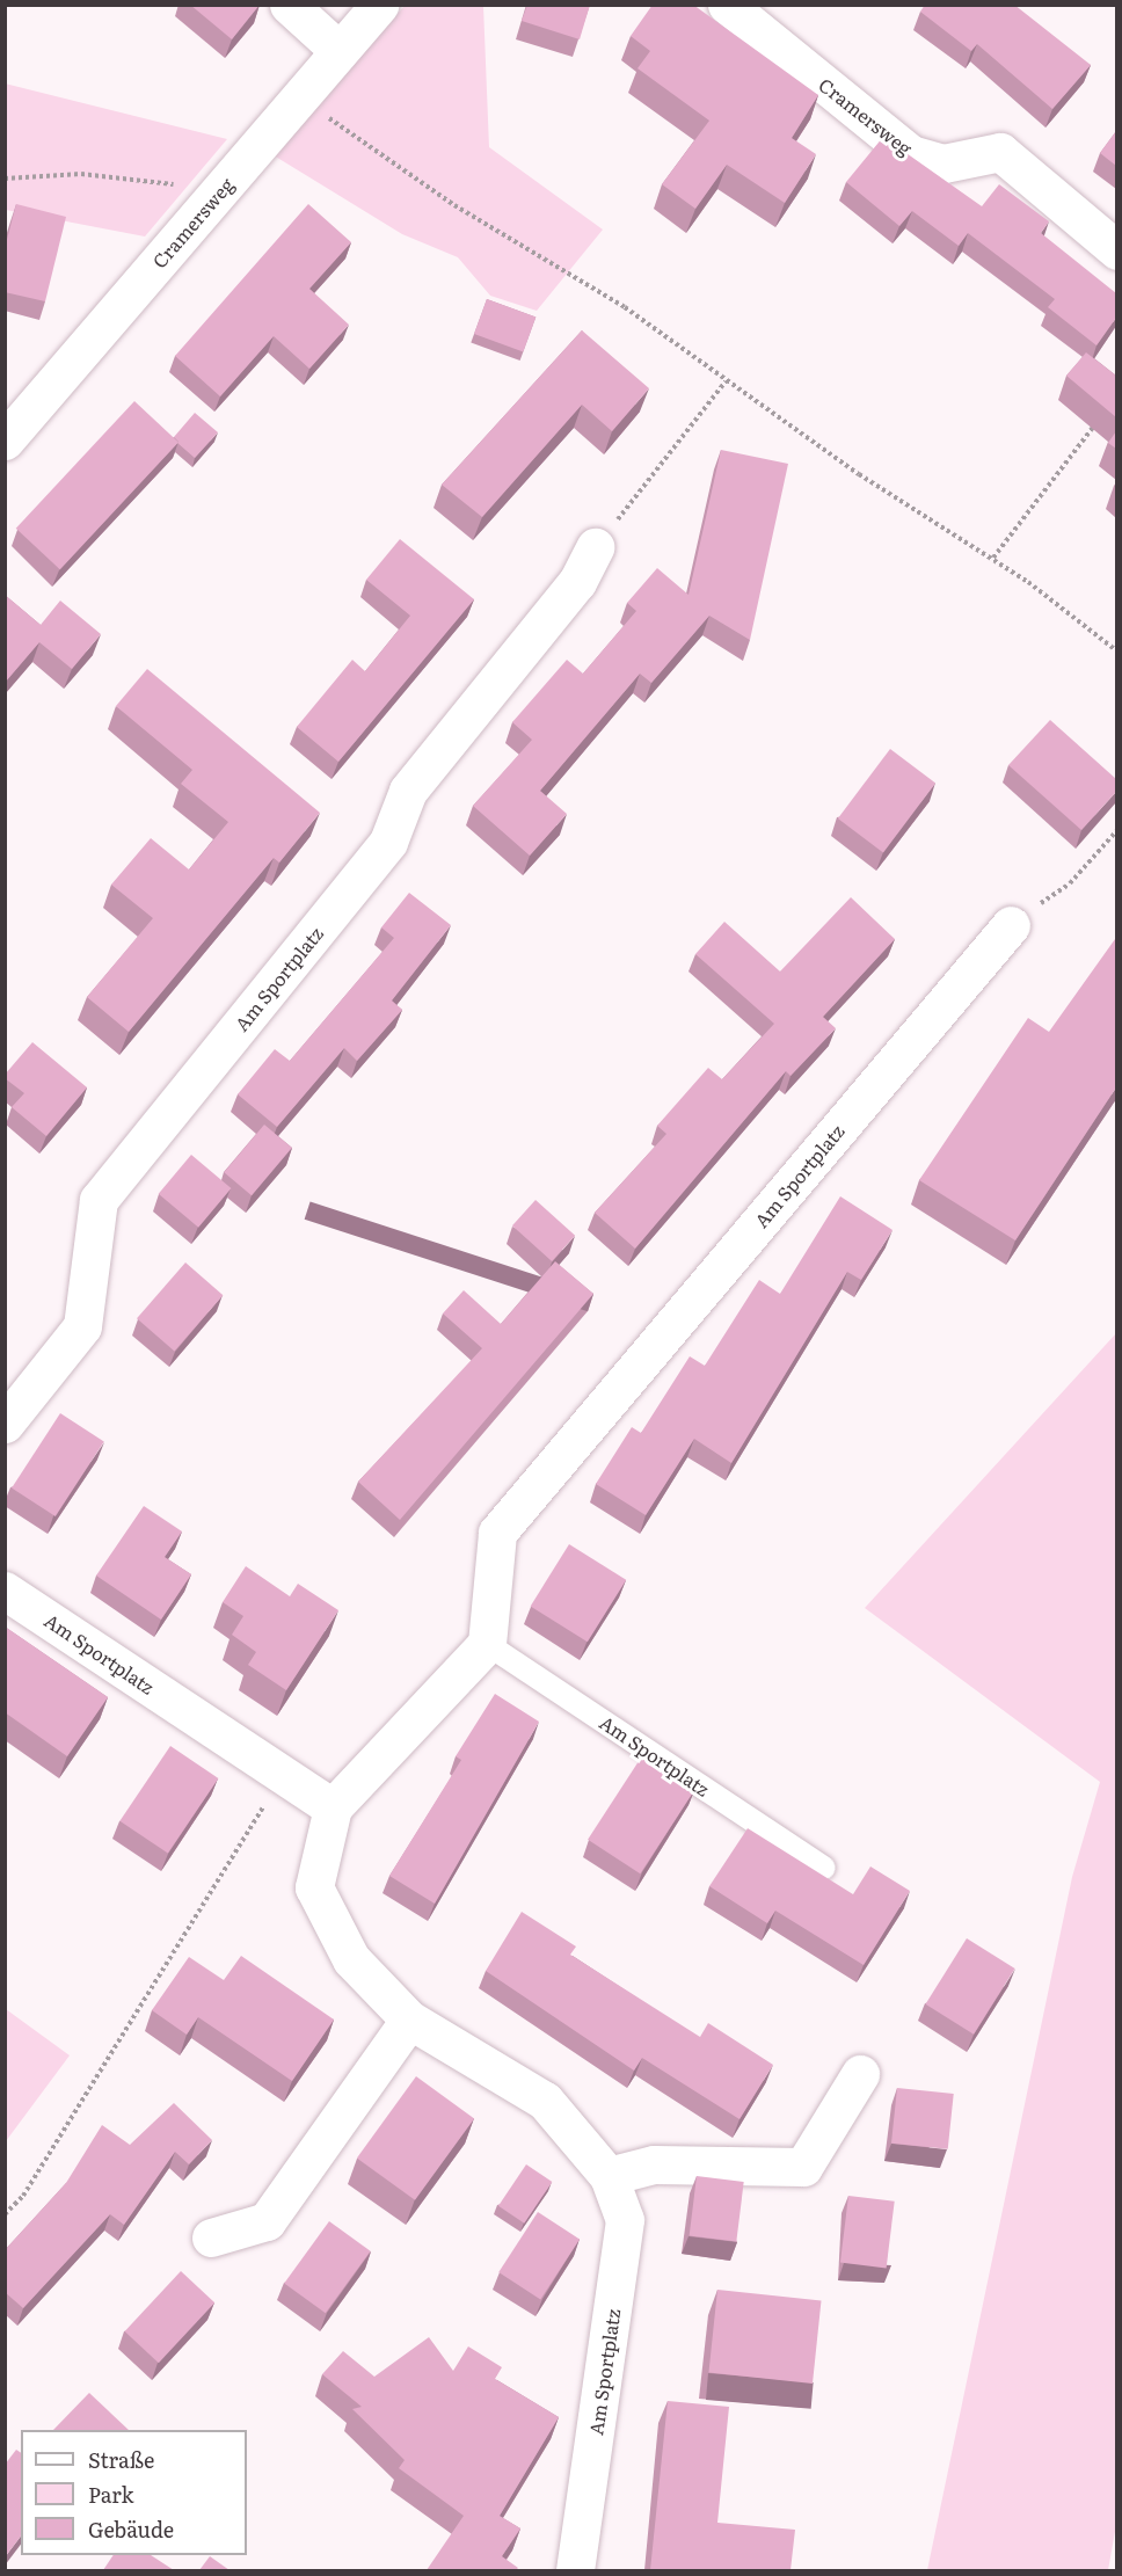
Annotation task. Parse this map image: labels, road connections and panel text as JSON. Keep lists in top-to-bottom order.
{
  "streets": {
    "street": ["Cramersweg", "Am Sportplatz"]
  },
  "legend": ["Straße", "Park", "Gebäude"]
}
